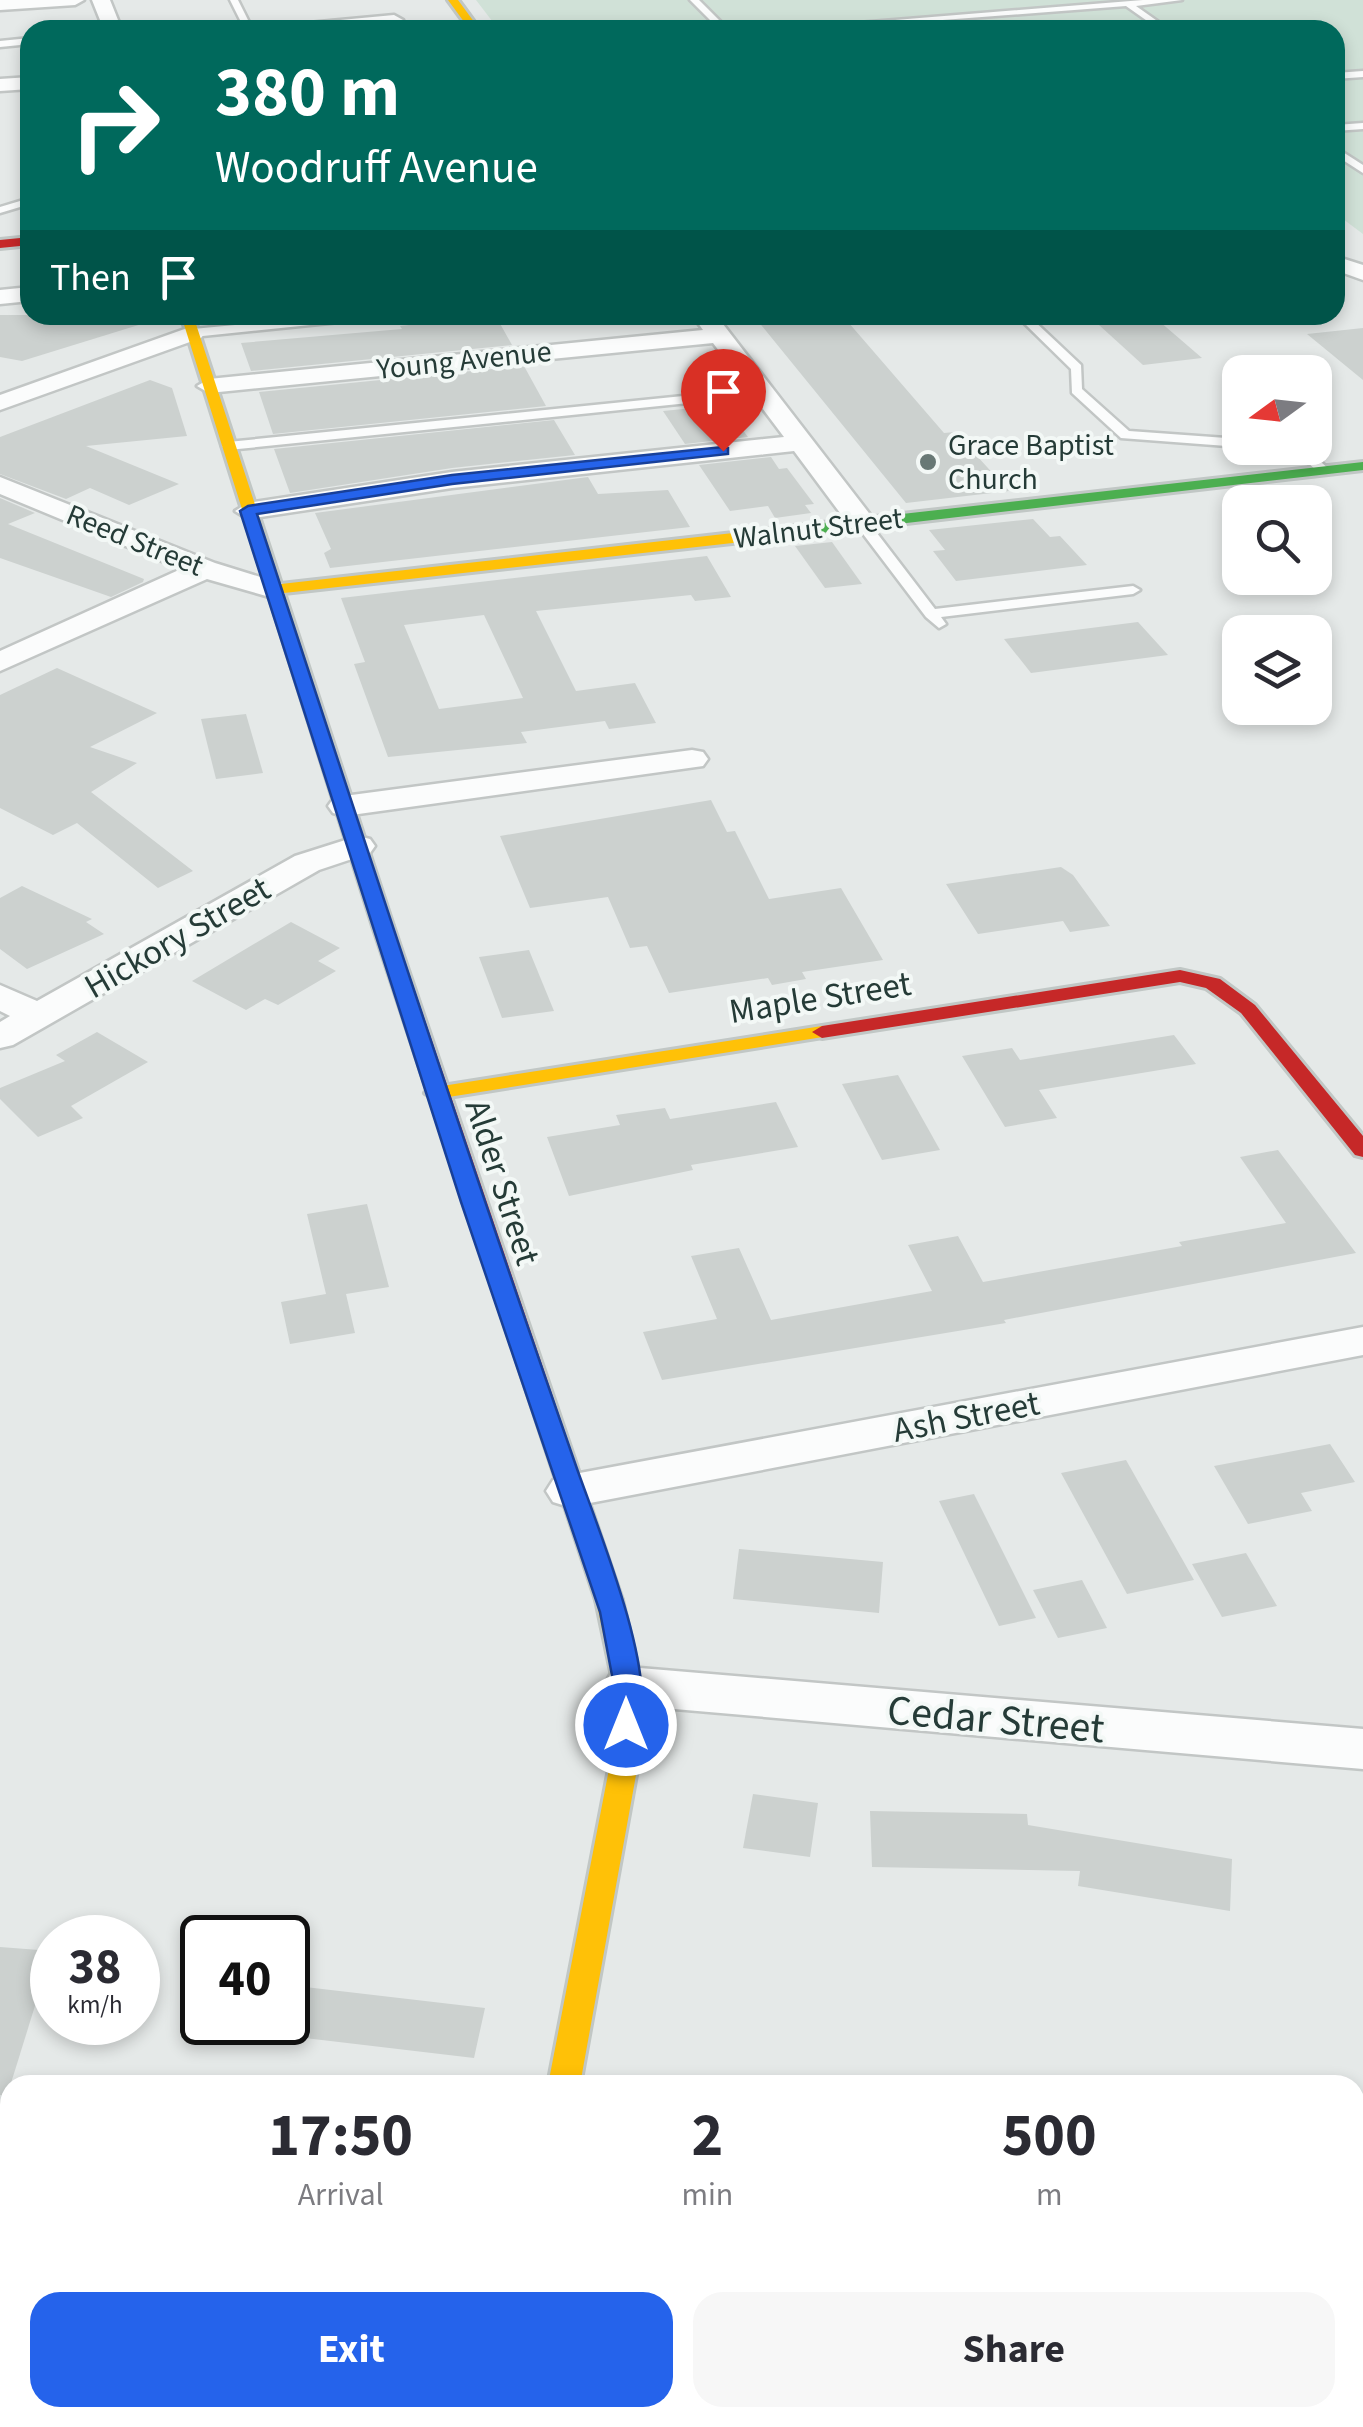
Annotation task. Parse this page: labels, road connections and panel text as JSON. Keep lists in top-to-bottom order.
{
  "streets": {
    "street": [
      "Young Avenue",
      "Walnut Street",
      "Reed Street",
      "Hickory Street",
      "Maple Street",
      "Alder Street",
      "Ash Street",
      "Cedar Street"
    ]
  },
  "crossings": [
    ["Young Avenue", "Alder Street"],
    ["Walnut Street", "Reed Street"],
    ["Walnut Street", "Alder Street"],
    ["Reed Street", "Alder Street"],
    ["Hickory Street", "Alder Street"],
    ["Maple Street", "Alder Street"],
    ["Alder Street", "Ash Street"],
    ["Alder Street", "Cedar Street"]
  ],
  "places": ["Grace Baptist Church"],
  "north": "left",
  "page": {
    "turn": ["380 m", "Woodruff Avenue"],
    "then": "Then",
    "speed": "38 km/h",
    "limit": "40",
    "eta": [
      "17:50",
      "Arrival",
      "2",
      "min",
      "500",
      "m"
    ],
    "buttons": ["Exit", "Share"]
  }
}
